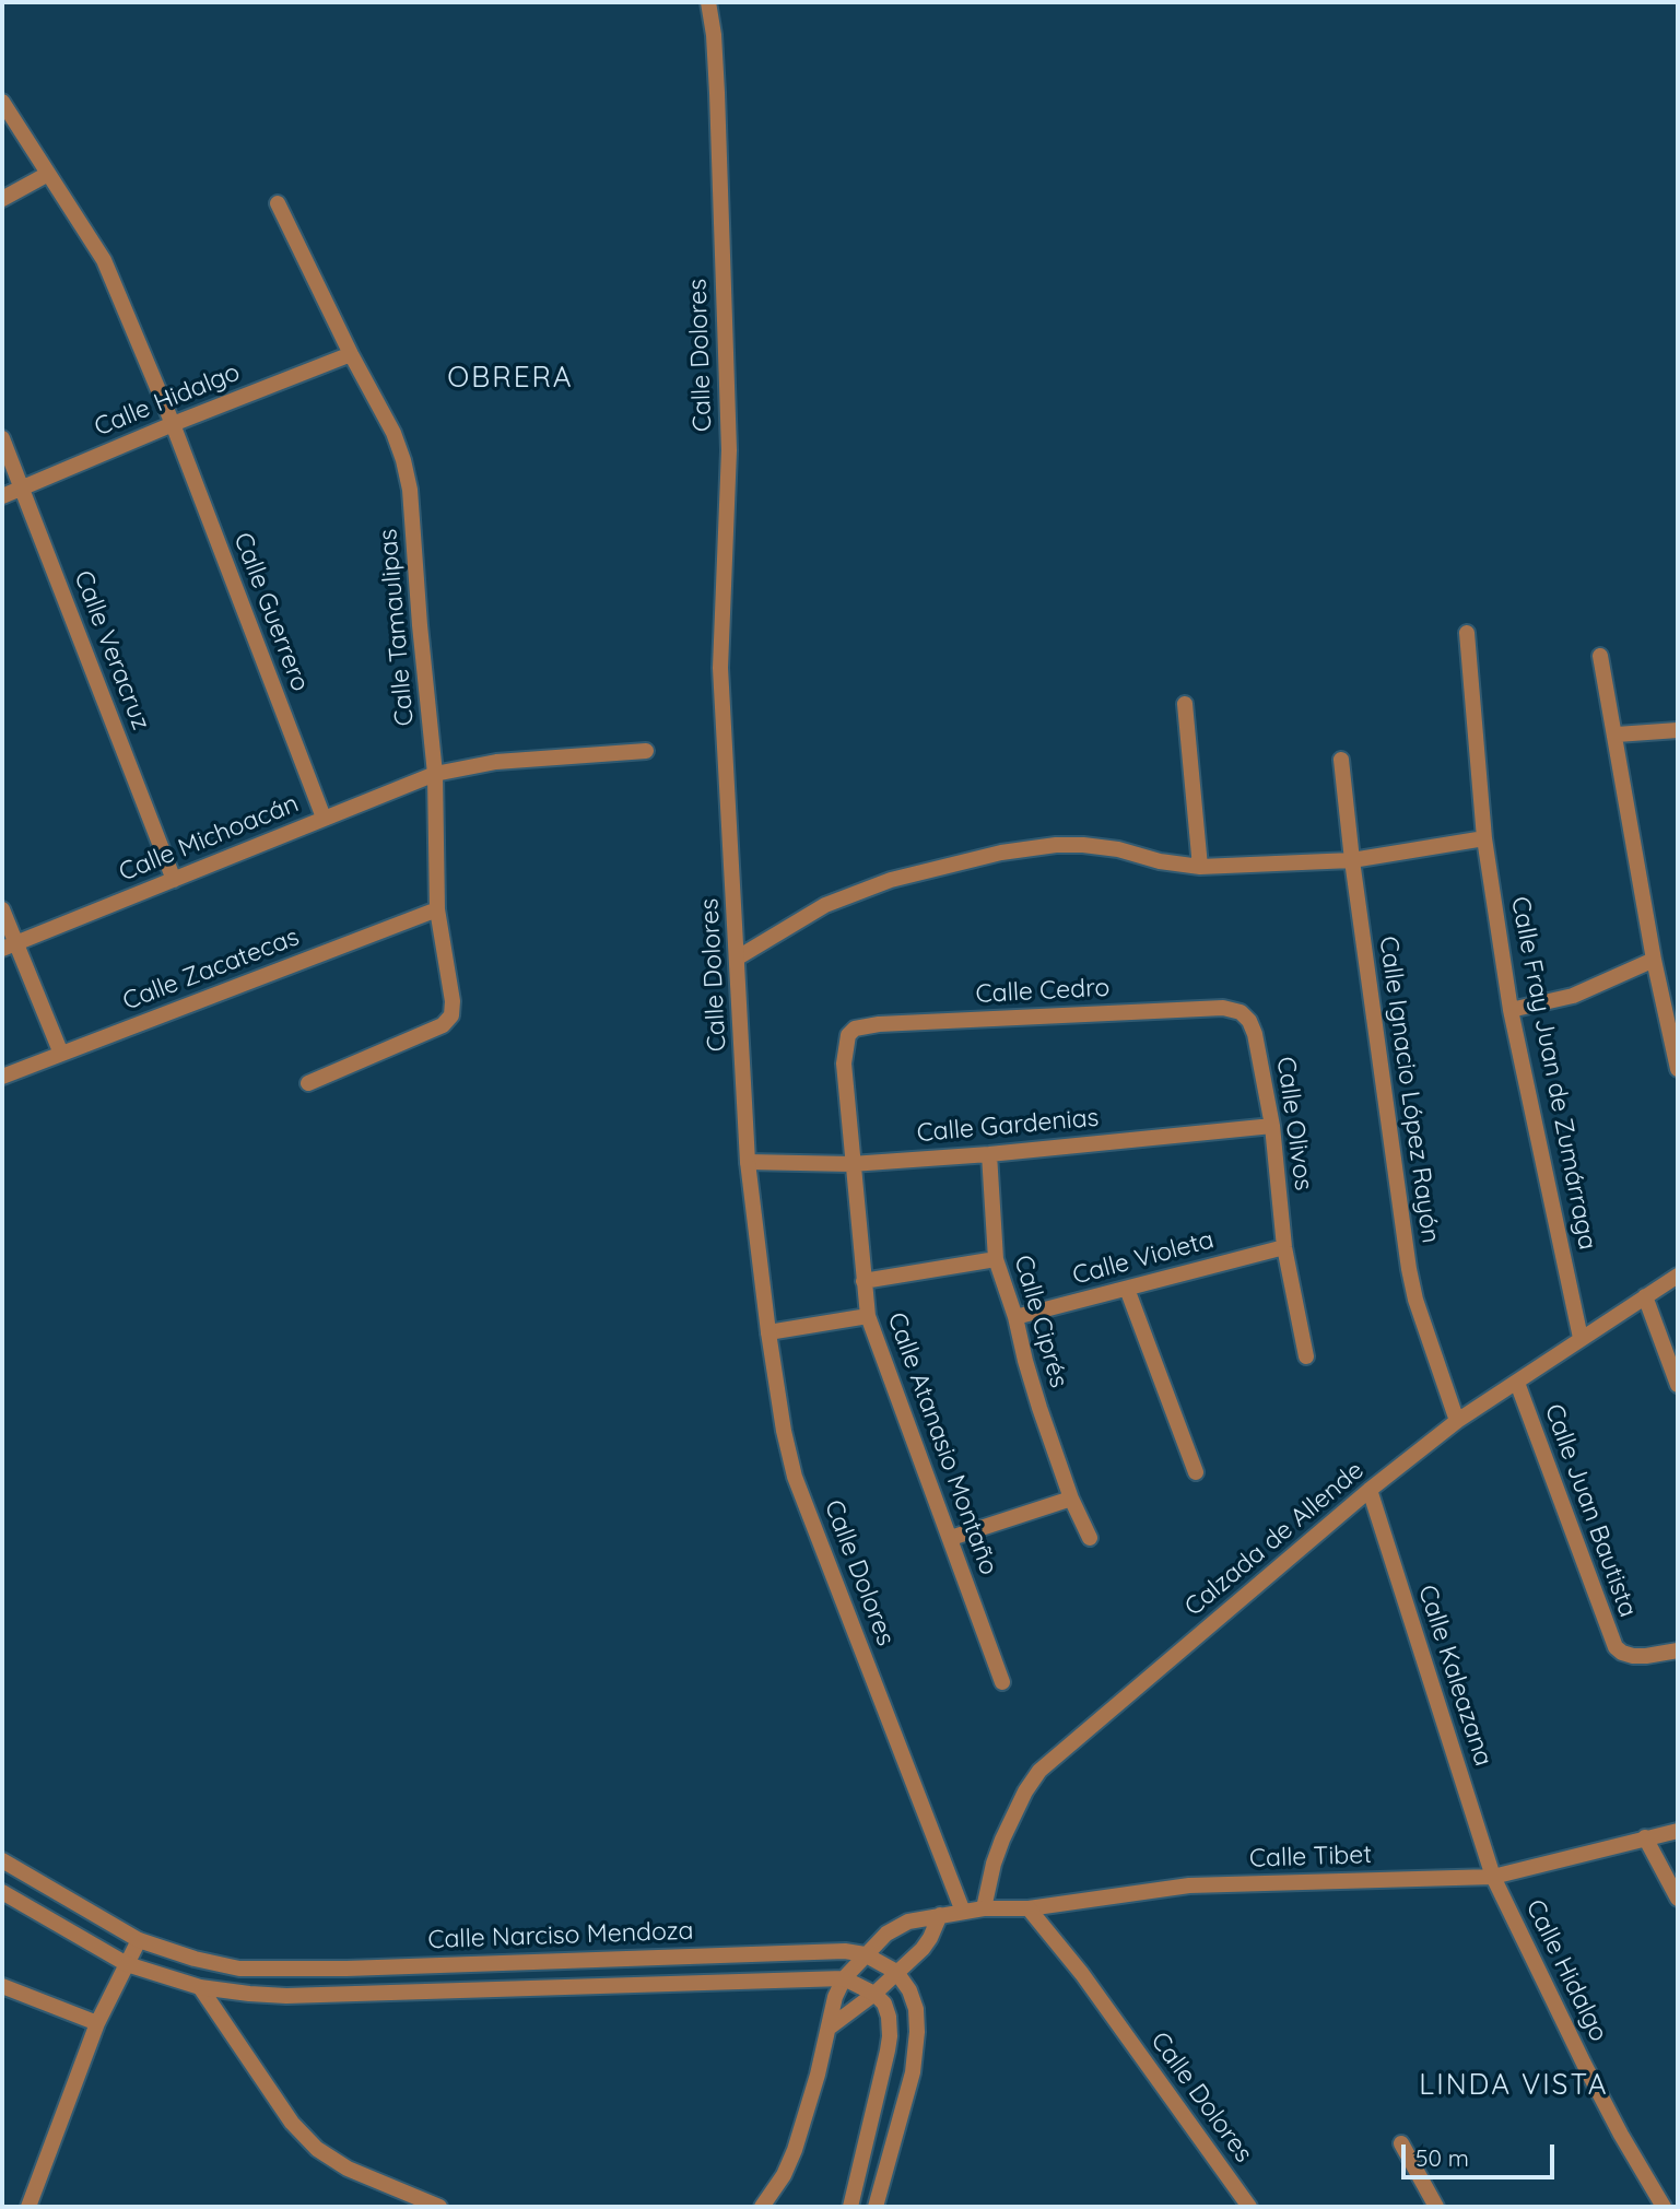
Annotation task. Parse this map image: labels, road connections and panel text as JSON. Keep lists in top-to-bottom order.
{
  "streets": {
    "street": [
      "Calle Dolores",
      "Calle Hidalgo",
      "Calle Guerrero",
      "Calle Tamaulipas",
      "Calle Veracruz",
      "Calle Michoacán",
      "Calle Zacatecas",
      "Calle Cedro",
      "Calle Fray Juan de Zumárraga",
      "Calle Ignacio López Rayón",
      "Calle Olivos",
      "Calle Gardenias",
      "Calle Violeta",
      "Calle Ciprés",
      "Calle Atanasio Montaño",
      "Calle Juan Bautista",
      "Calzada de Allende",
      "Calle Kaleazana",
      "Calle Tibet",
      "Calle Narciso Mendoza"
    ]
  },
  "crossings": [
    ["Calle Dolores", "Calle Gardenias"],
    ["Calle Dolores", "Calle Tibet"],
    ["Calle Hidalgo", "Calle Guerrero"],
    ["Calle Hidalgo", "Calle Tamaulipas"],
    ["Calle Hidalgo", "Calle Veracruz"],
    ["Calle Hidalgo", "Calle Kaleazana"],
    ["Calle Hidalgo", "Calle Tibet"],
    ["Calle Guerrero", "Calle Michoacán"],
    ["Calle Tamaulipas", "Calle Michoacán"],
    ["Calle Tamaulipas", "Calle Zacatecas"],
    ["Calle Veracruz", "Calle Michoacán"],
    ["Calle Cedro", "Calle Olivos"],
    ["Calle Cedro", "Calle Atanasio Montaño"],
    ["Calle Fray Juan de Zumárraga", "Calzada de Allende"],
    ["Calle Ignacio López Rayón", "Calzada de Allende"],
    ["Calle Olivos", "Calle Gardenias"],
    ["Calle Olivos", "Calle Violeta"],
    ["Calle Gardenias", "Calle Ciprés"],
    ["Calle Gardenias", "Calle Atanasio Montaño"],
    ["Calle Violeta", "Calle Ciprés"],
    ["Calle Juan Bautista", "Calzada de Allende"],
    ["Calzada de Allende", "Calle Kaleazana"],
    ["Calzada de Allende", "Calle Tibet"],
    ["Calle Kaleazana", "Calle Tibet"],
    ["Calle Tibet", "Calle Narciso Mendoza"]
  ],
  "districts": ["OBRERA", "LINDA VISTA"],
  "scale_bar": "50 m"
}
